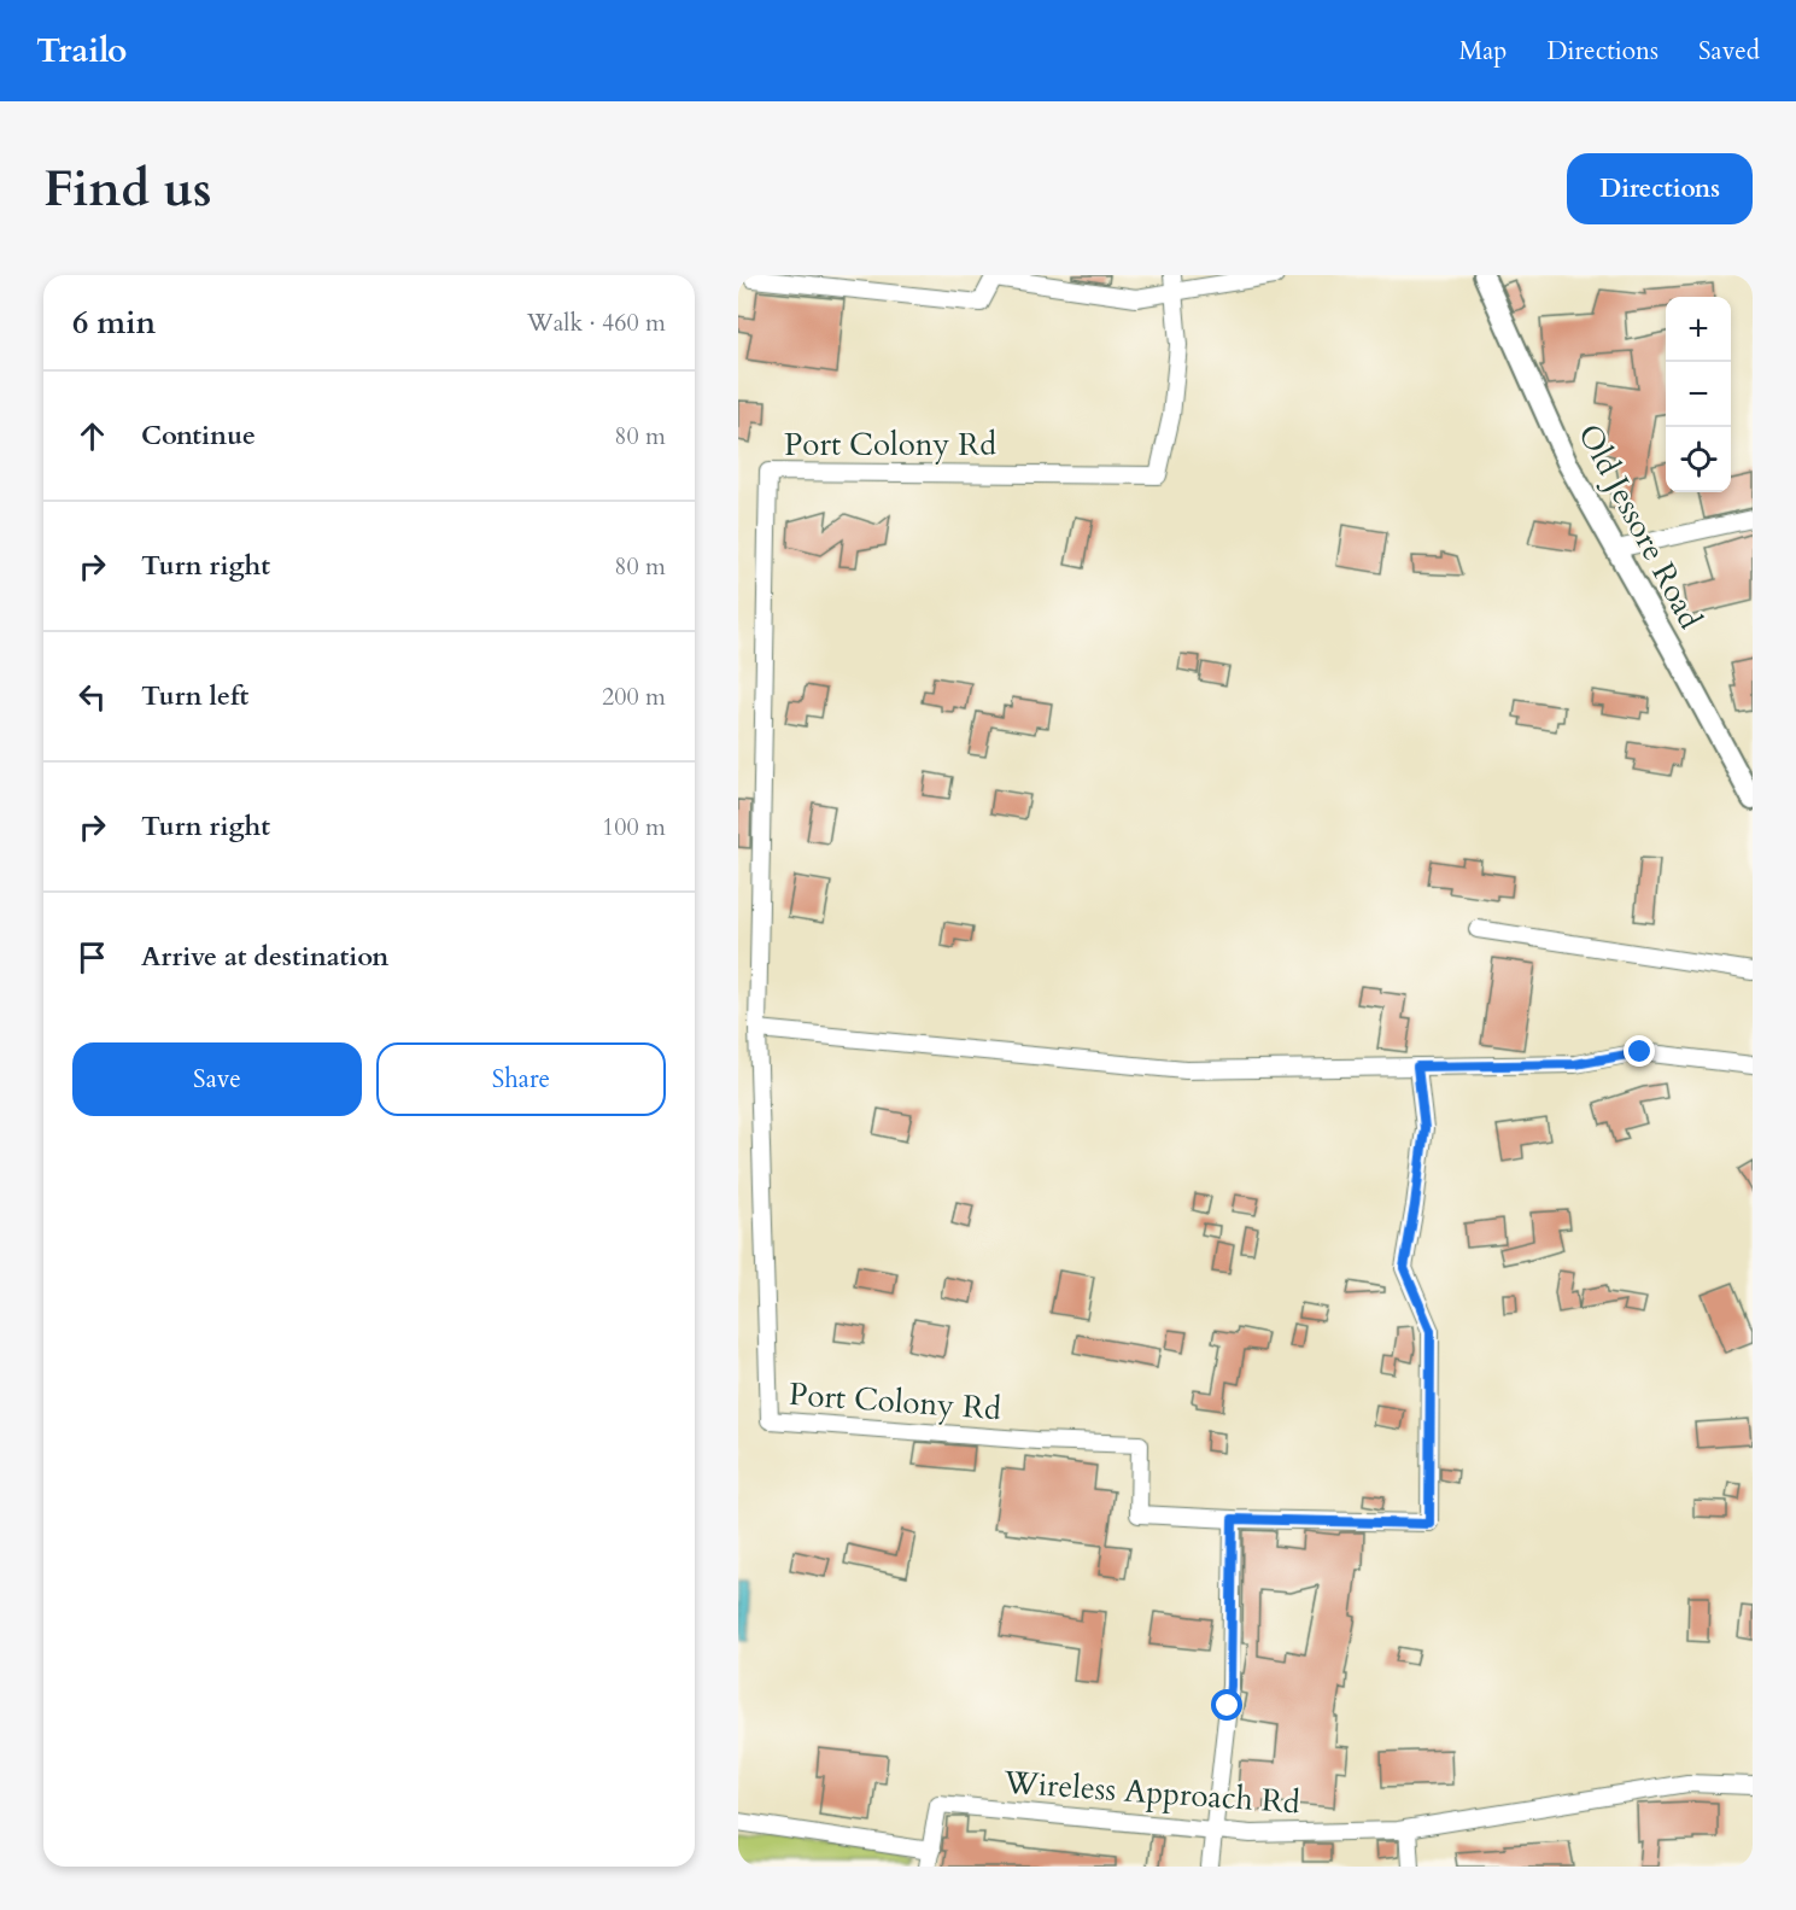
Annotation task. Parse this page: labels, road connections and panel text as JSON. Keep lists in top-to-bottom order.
{
  "streets": {
    "main road": ["Old Jessore Road"],
    "street": ["Port Colony Rd", "Wireless Approach Rd"]
  },
  "page": {
    "header": "Trailo",
    "nav": ["Map", "Directions", "Saved"],
    "buttons": [
      "Directions",
      ["Save", "Share"]
    ],
    "title": "Find us",
    "heading": ["6 min", "Walk · 460 m"],
    "map_buttons": ["+", "−"],
    "list": [
      ["Continue", "80 m"],
      ["Turn right", "80 m"],
      ["Turn left", "200 m"],
      ["Turn right", "100 m"],
      "Arrive at destination"
    ]
  }
}
